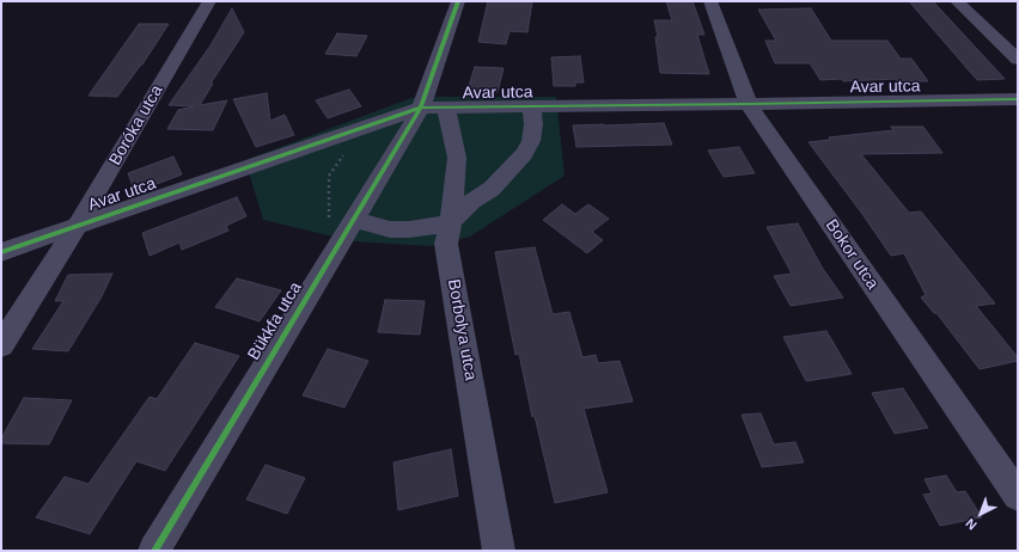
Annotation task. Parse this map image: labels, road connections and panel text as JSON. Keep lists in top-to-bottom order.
{
  "streets": {
    "street": [
      "Avar utca",
      "Boróka utca",
      "Bokor utca",
      "Bükkfa utca",
      "Borbolya utca"
    ]
  },
  "crossings": [
    ["Avar utca", "Boróka utca"],
    ["Avar utca", "Bokor utca"],
    ["Avar utca", "Bükkfa utca"],
    ["Avar utca", "Borbolya utca"],
    ["Bükkfa utca", "Borbolya utca"]
  ],
  "north": "bottom left"
}
